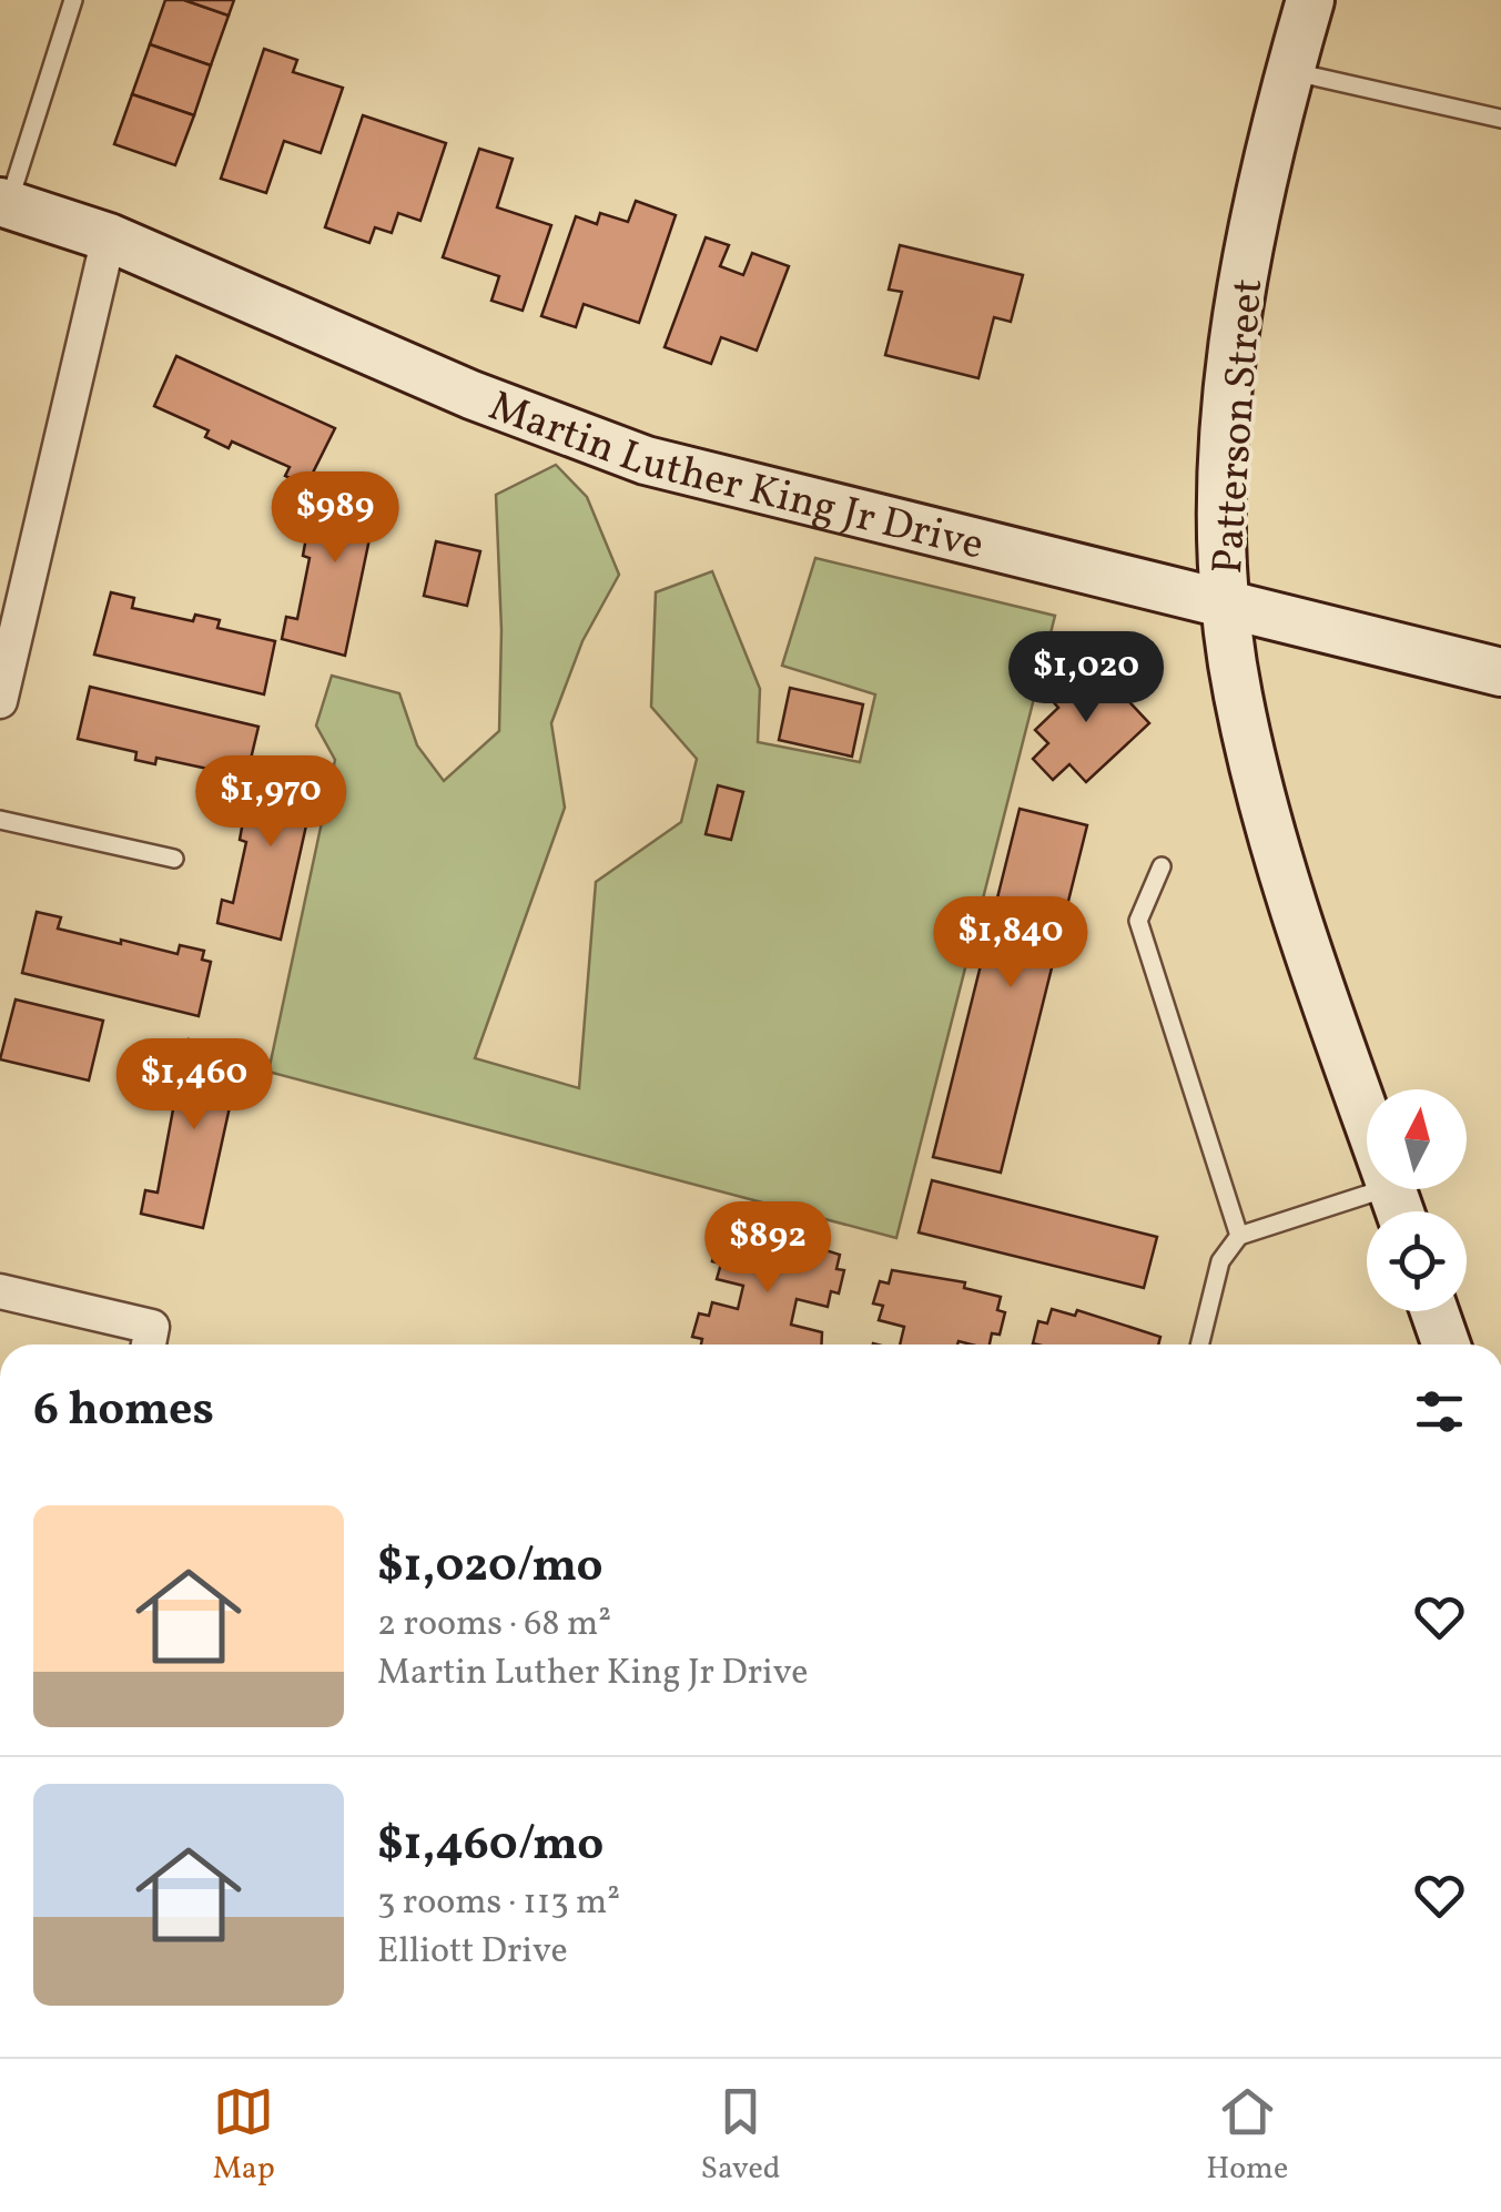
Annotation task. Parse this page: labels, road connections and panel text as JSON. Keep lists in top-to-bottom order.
{
  "streets": {
    "street": ["Patterson Street", "Martin Luther King Jr Drive"]
  },
  "crossings": [
    ["Patterson Street", "Martin Luther King Jr Drive"]
  ],
  "north": "top",
  "page": {
    "price": [
      "$989",
      "$1,020",
      "$1,970",
      "$1,840",
      "$1,460",
      "$892"
    ],
    "heading": "6 homes",
    "list": [
      {
        "name": "$1,020/mo",
        "note": "2 rooms · 68 m² · Martin Luther King Jr Drive"
      },
      {
        "name": "$1,460/mo",
        "note": "3 rooms · 113 m² · Elliott Drive"
      }
    ],
    "tabs": ["Map", "Saved", "Home"]
  }
}
